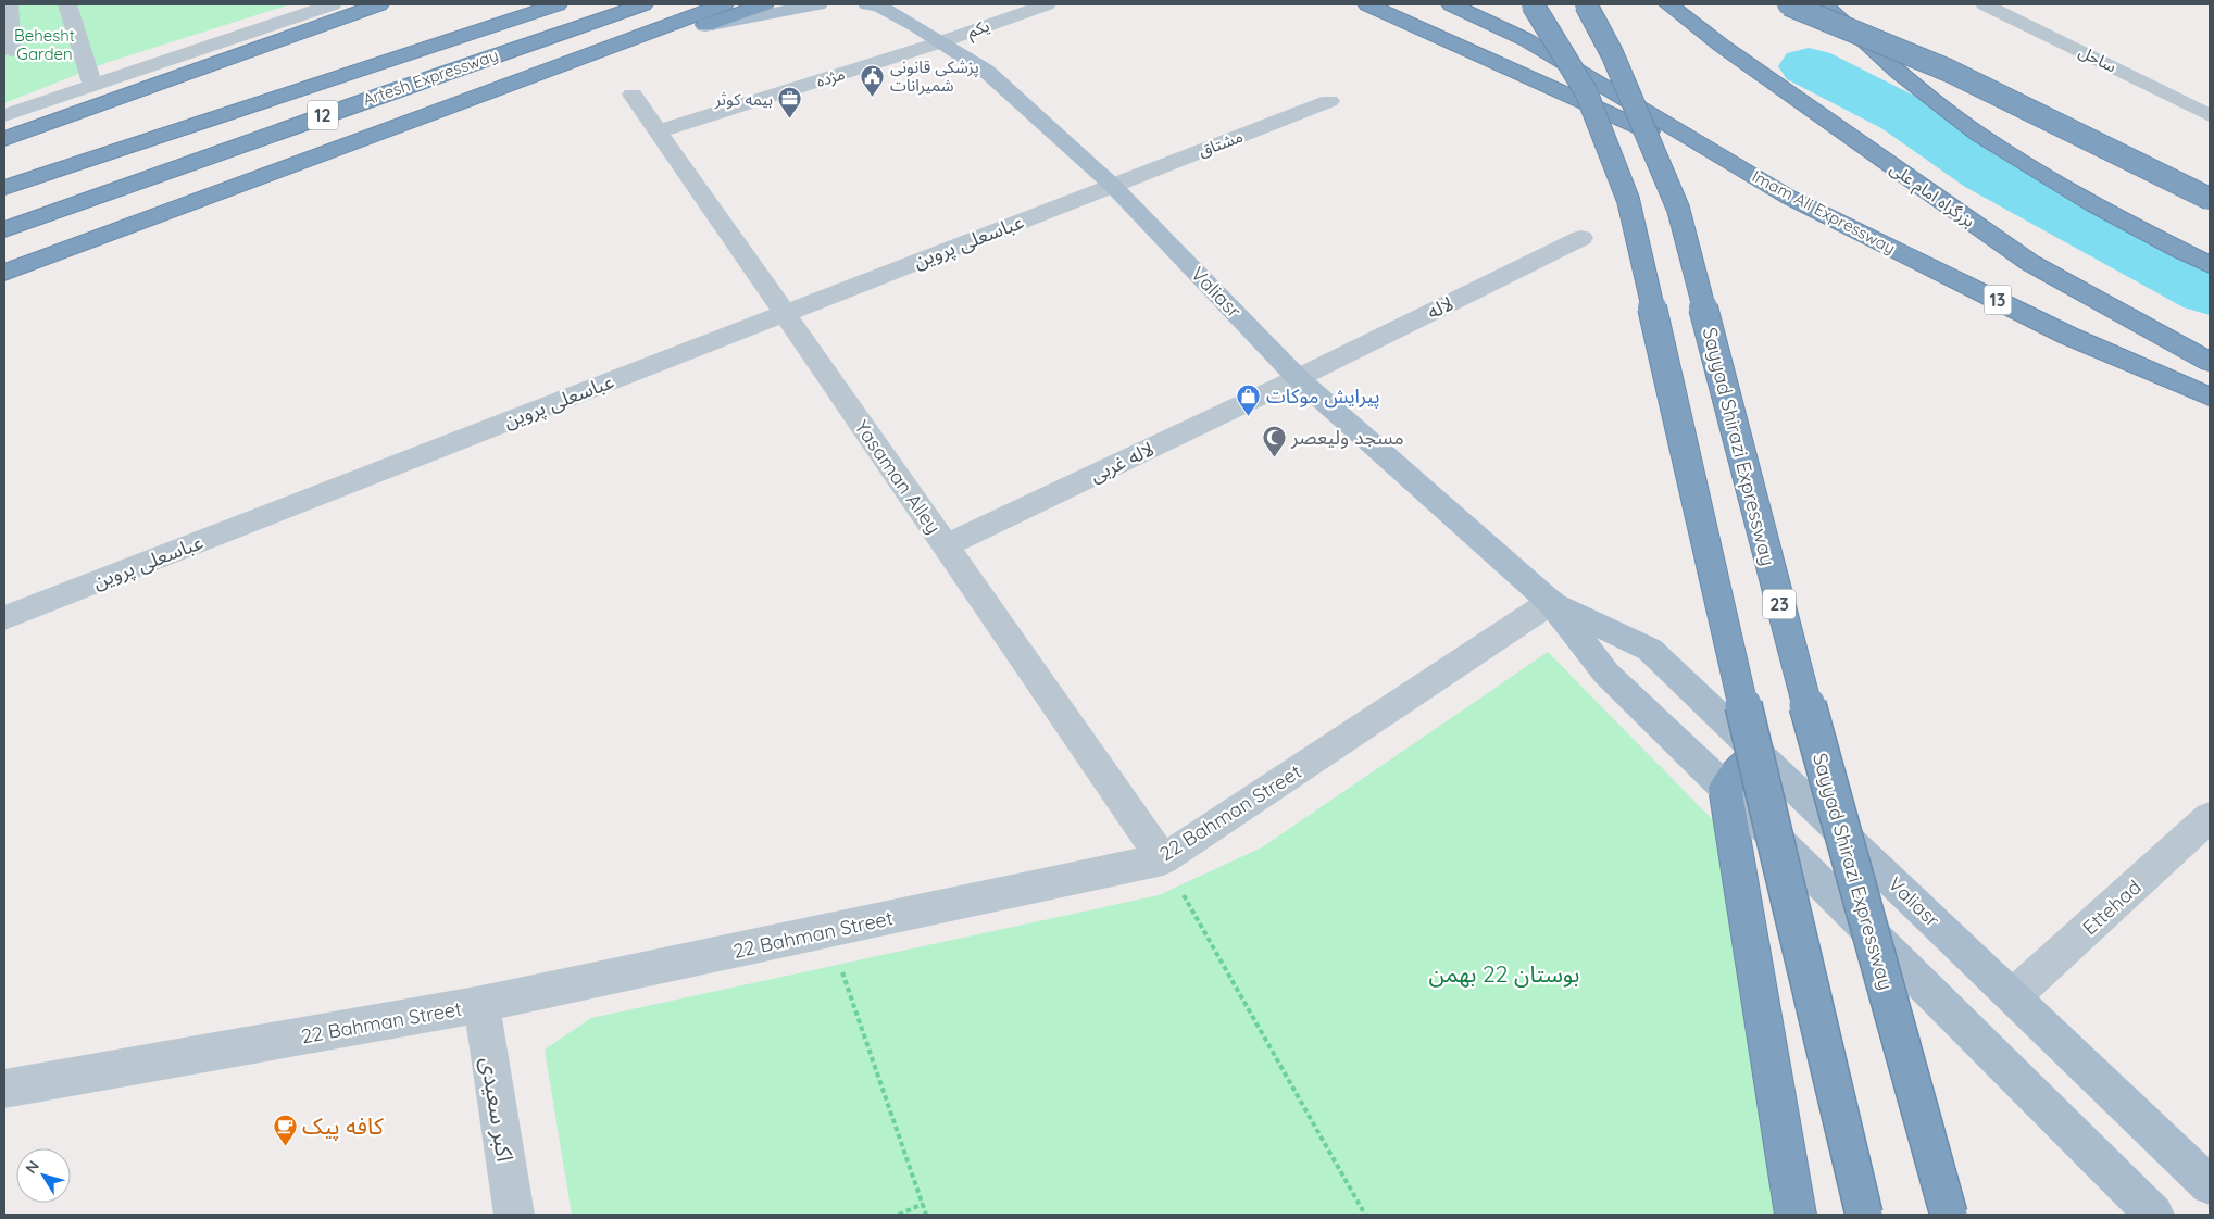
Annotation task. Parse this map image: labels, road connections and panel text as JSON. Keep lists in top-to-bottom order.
{
  "streets": {
    "highway": [
      "Artesh Expressway",
      "12",
      "بزرگراه امام علی",
      "Imam Ali Expressway",
      "13",
      "Sayyad Shirazi Expressway",
      "23"
    ],
    "main road": ["Valiasr"],
    "street": [
      "یکم",
      "ساحل",
      "مژده",
      "مشتاق",
      "عباسعلی پروین",
      "لاله",
      "لاله غربی",
      "Yasaman Alley",
      "22 Bahman Street",
      "Ettehad",
      "اکبر سعیدی"
    ]
  },
  "crossings": [
    ["یکم", "مژده"],
    ["یکم", "Valiasr"],
    ["مژده", "Valiasr"],
    ["مژده", "Yasaman Alley"],
    ["مشتاق", "عباسعلی پروین"],
    ["مشتاق", "Valiasr"],
    ["عباسعلی پروین", "Valiasr"],
    ["عباسعلی پروین", "Yasaman Alley"],
    ["Valiasr", "لاله"],
    ["Valiasr", "لاله غربی"],
    ["Valiasr", "22 Bahman Street"],
    ["Valiasr", "Ettehad"],
    ["لاله", "لاله غربی"],
    ["لاله غربی", "Yasaman Alley"],
    ["Yasaman Alley", "22 Bahman Street"],
    ["22 Bahman Street", "اکبر سعیدی"]
  ],
  "parks": ["Behesht Garden", "بوستان 22 بهمن"],
  "places": {
    "public building": ["پزشکی قانونی شمیرانات"],
    "office": ["بیمه کوثر"],
    "shop": ["پیرایش موکات"],
    "mosque": ["مسجد ولیعصر"],
    "cafe": ["کافه پیک"]
  },
  "north": "top left"
}
